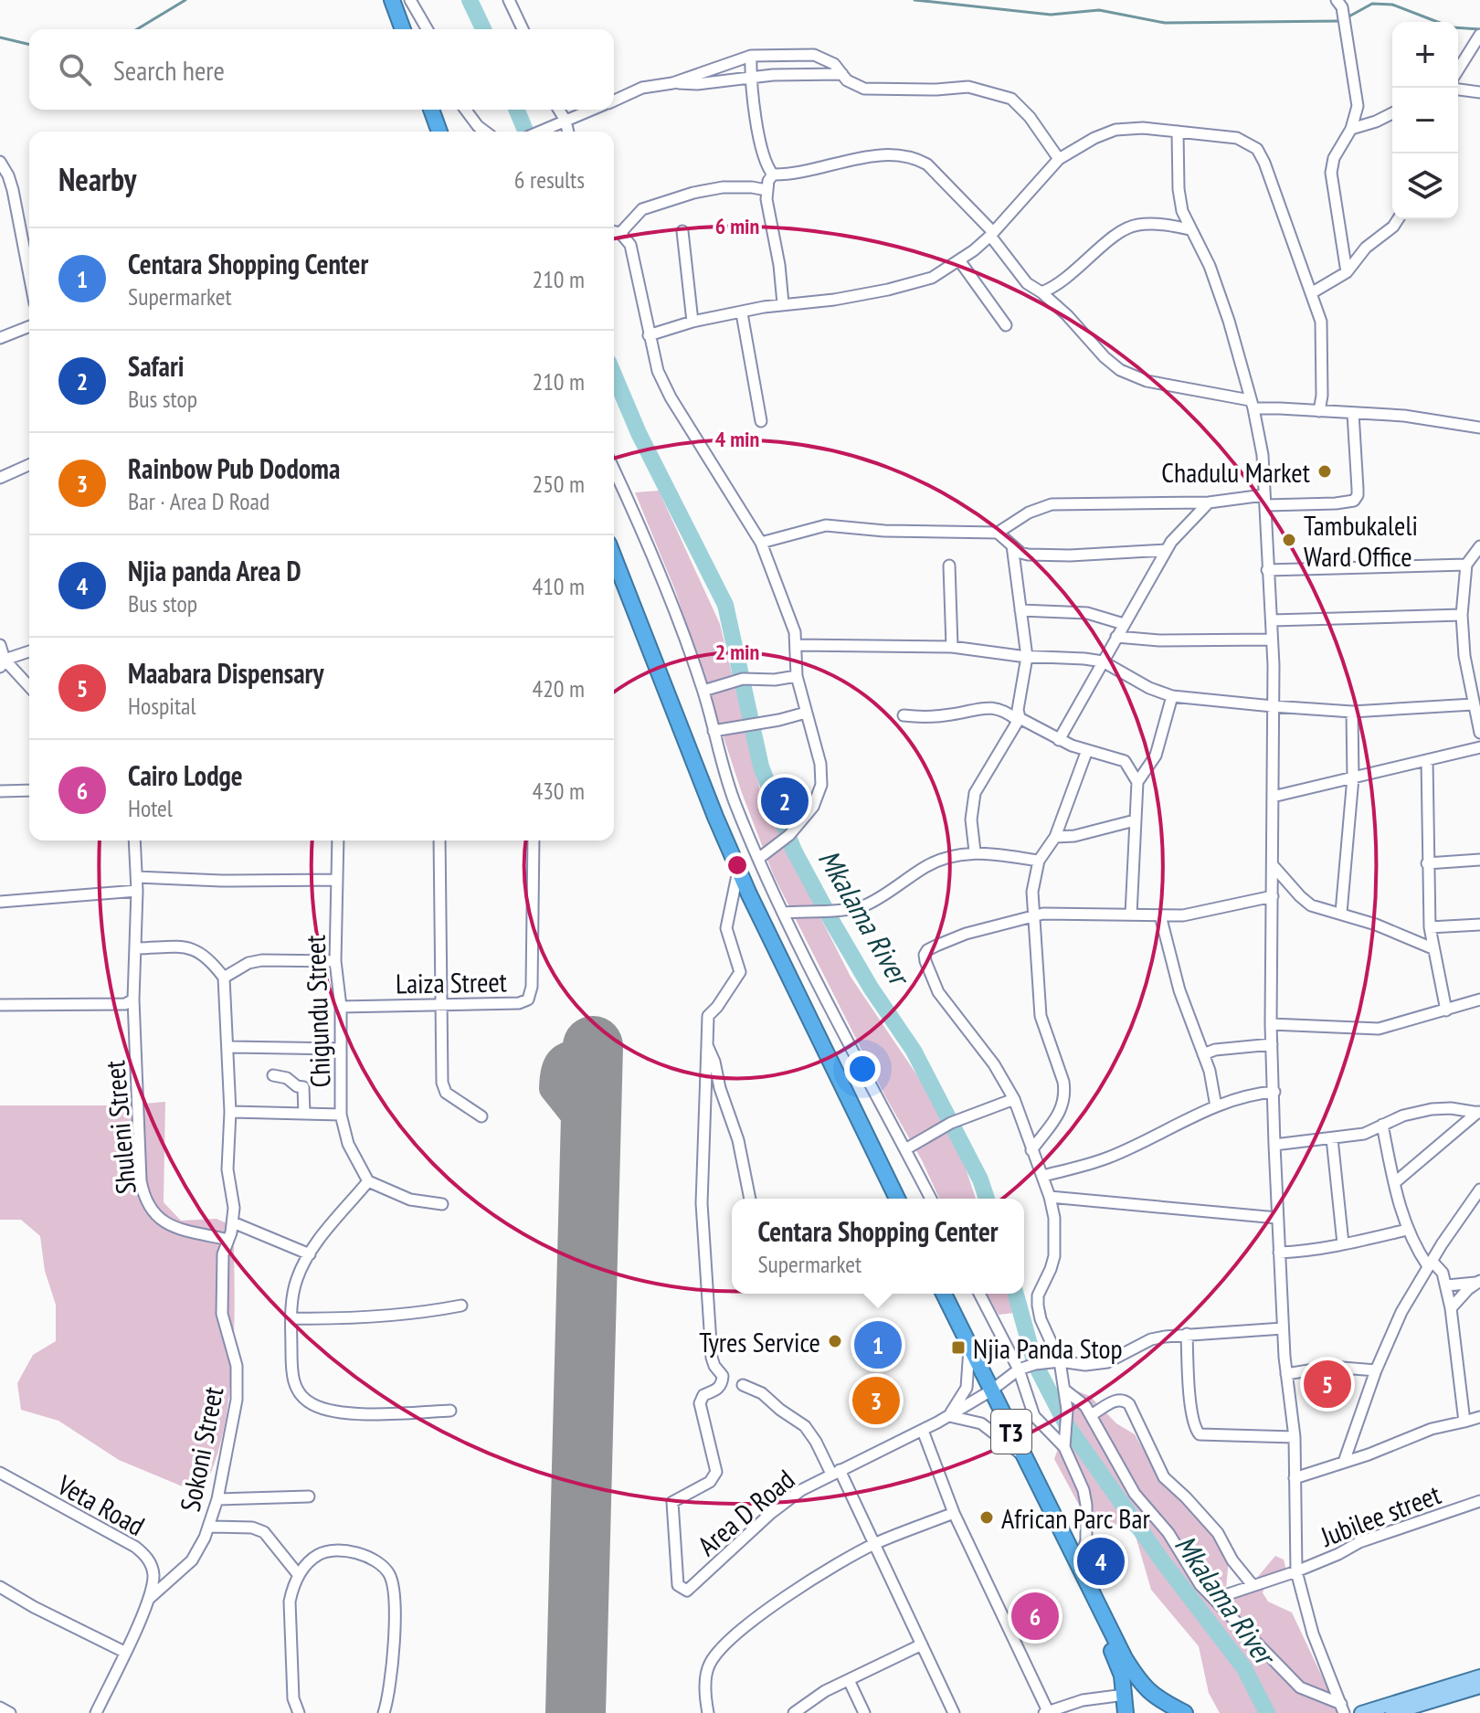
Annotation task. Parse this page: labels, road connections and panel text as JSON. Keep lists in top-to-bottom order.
{
  "streets": {
    "highway": ["T3"],
    "street": [
      "Laiza Street",
      "Chigundu Street",
      "Shuleni Street",
      "Sokoni Street",
      "Veta Road",
      "Area D Road",
      "Jubilee street"
    ]
  },
  "crossings": [
    ["Laiza Street", "Chigundu Street"],
    ["Shuleni Street", "Sokoni Street"],
    ["T3", "Area D Road"],
    ["Sokoni Street", "Veta Road"]
  ],
  "water": ["Mkalama River"],
  "places": {
    "other": [
      "Chadulu Market",
      "Tambukaleli Ward Office",
      "Tyres Service",
      "African Parc Bar"
    ],
    "transit": ["Njia Panda Stop"]
  },
  "page": {
    "map_buttons": ["+", "−"],
    "search": "Search here",
    "heading": ["Nearby", "6 results"],
    "list": [
      {
        "mark": "1",
        "name": "Centara Shopping Center",
        "note": "Supermarket",
        "value": "210 m"
      },
      {
        "mark": "2",
        "name": "Safari",
        "note": "Bus stop",
        "value": "210 m"
      },
      {
        "mark": "3",
        "name": "Rainbow Pub Dodoma",
        "note": "Bar · Area D Road",
        "value": "250 m"
      },
      {
        "mark": "4",
        "name": "Njia panda Area D",
        "note": "Bus stop",
        "value": "410 m"
      },
      {
        "mark": "5",
        "name": "Maabara Dispensary",
        "note": "Hospital",
        "value": "420 m"
      },
      {
        "mark": "6",
        "name": "Cairo Lodge",
        "note": "Hotel",
        "value": "430 m"
      }
    ],
    "pins": [
      "2",
      "1",
      "5",
      "3",
      "4",
      "6"
    ],
    "popup": ["Centara Shopping Center", "Supermarket"]
  },
  "rings": ["6 min", "4 min", "2 min"]
}
